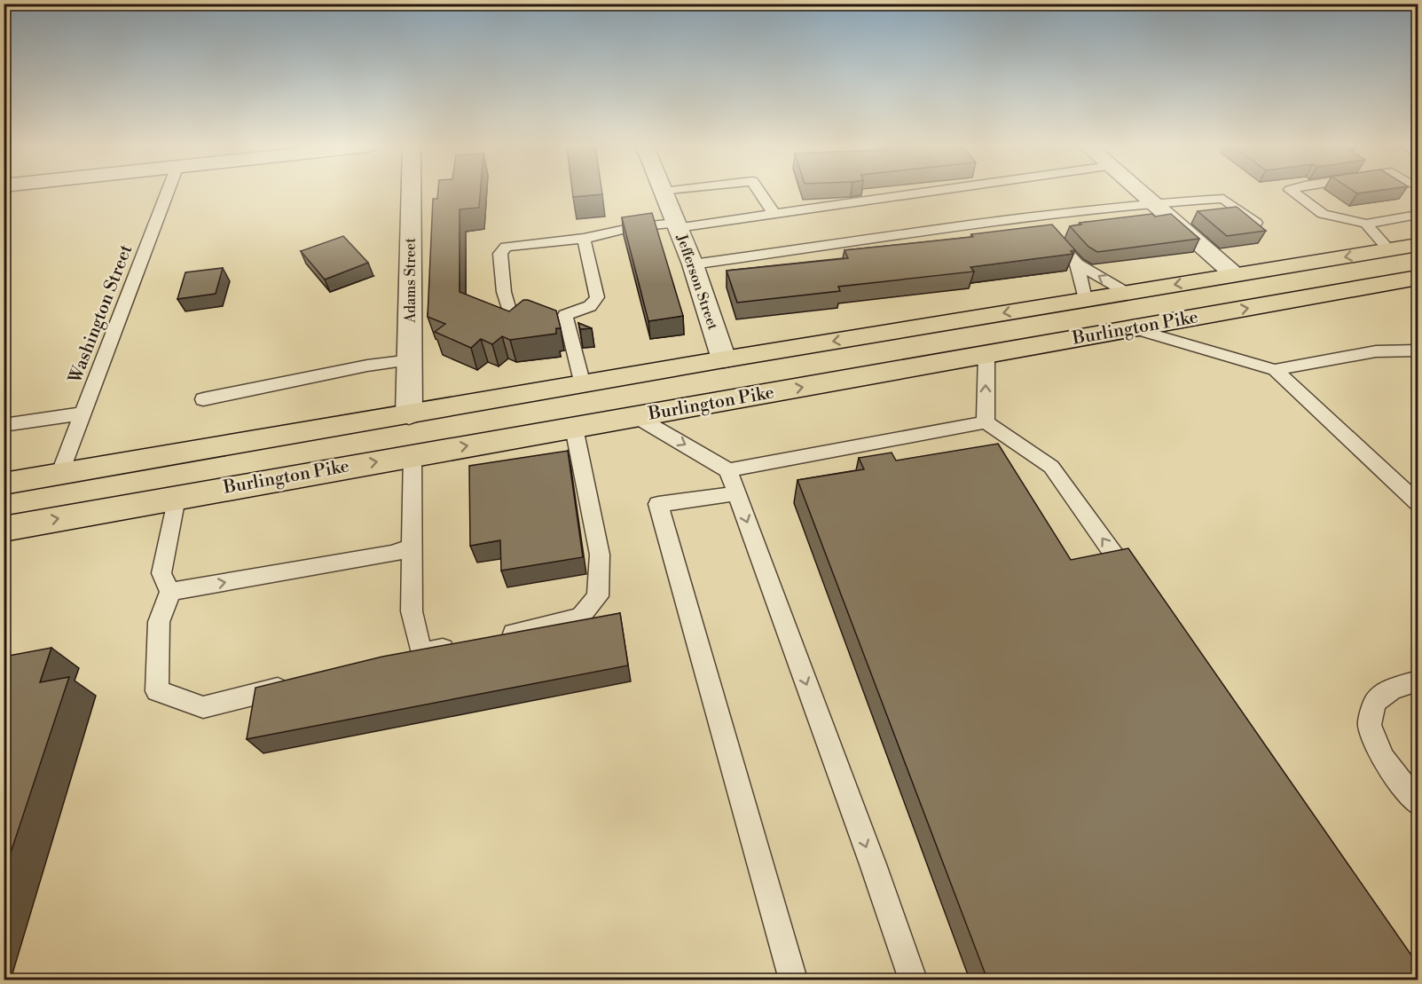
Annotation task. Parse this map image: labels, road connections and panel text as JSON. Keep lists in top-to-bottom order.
{
  "streets": {
    "highway": ["Burlington Pike"],
    "street": ["Adams Street", "Jefferson Street"],
    "lane": ["Washington Street"]
  },
  "crossings": [
    ["Adams Street", "Burlington Pike"],
    ["Jefferson Street", "Burlington Pike"],
    ["Washington Street", "Burlington Pike"]
  ]
}
